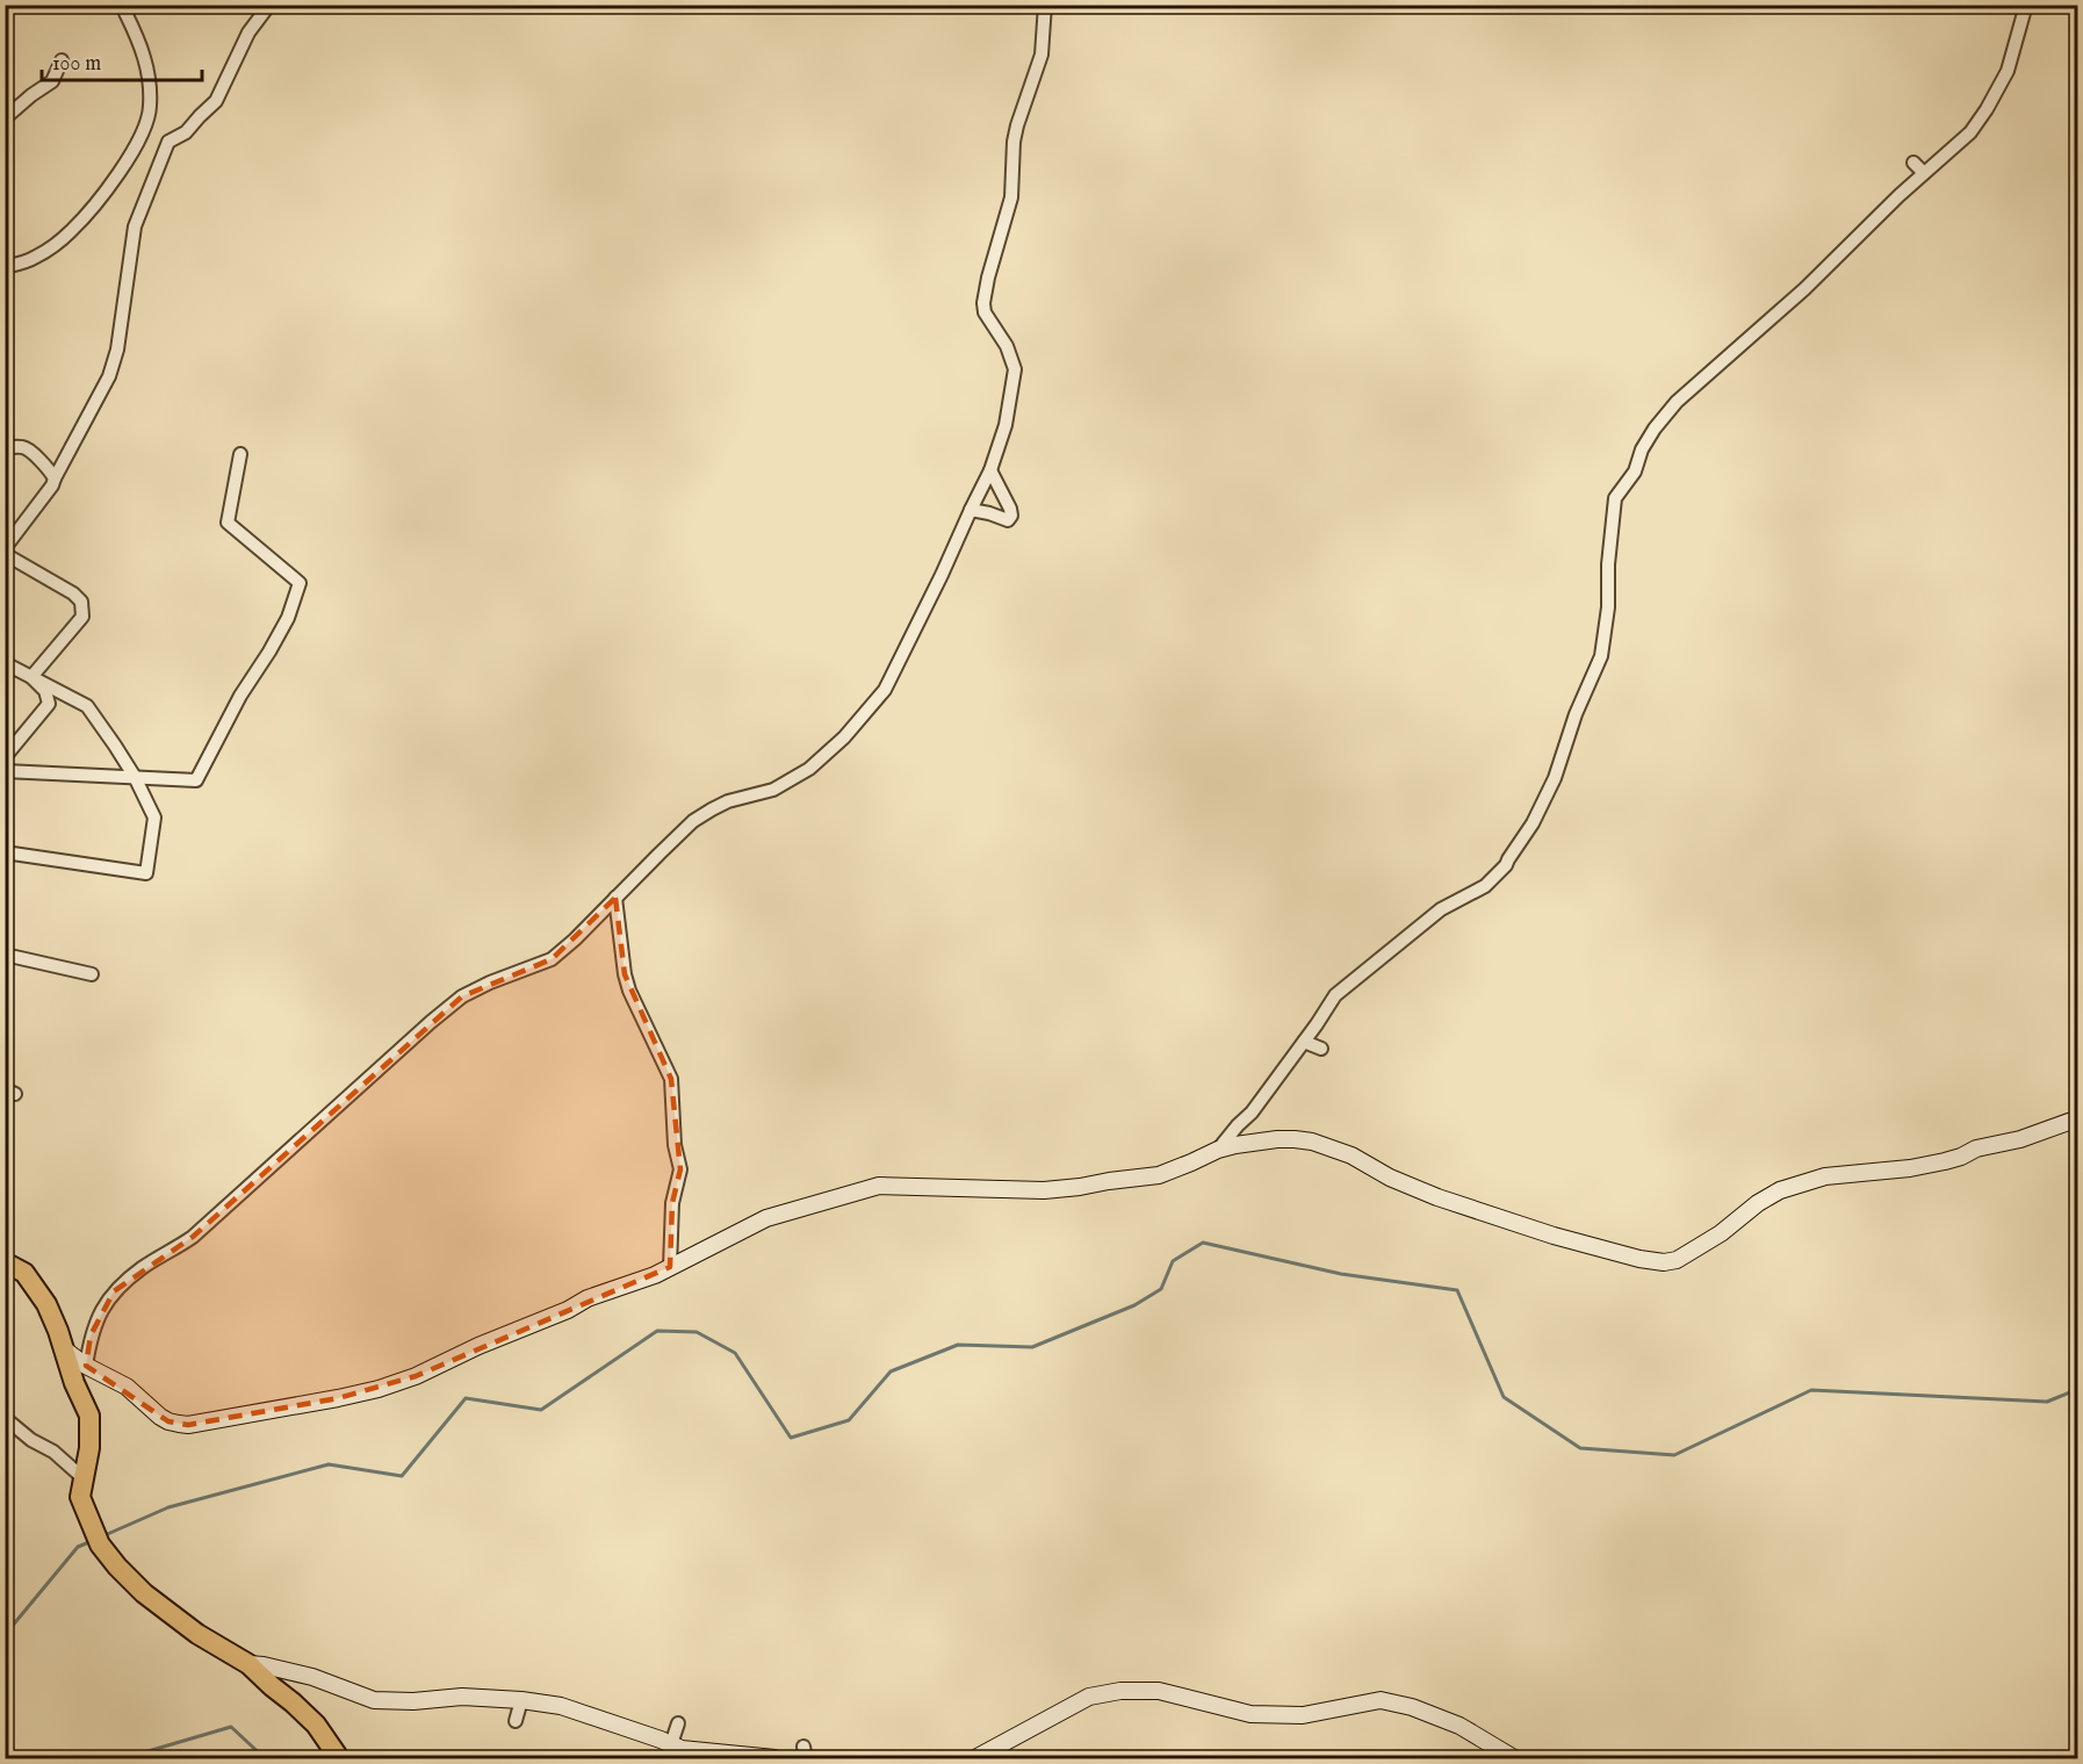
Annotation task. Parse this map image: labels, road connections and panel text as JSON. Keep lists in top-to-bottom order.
{
  "scale_bar": "100 m"
}
